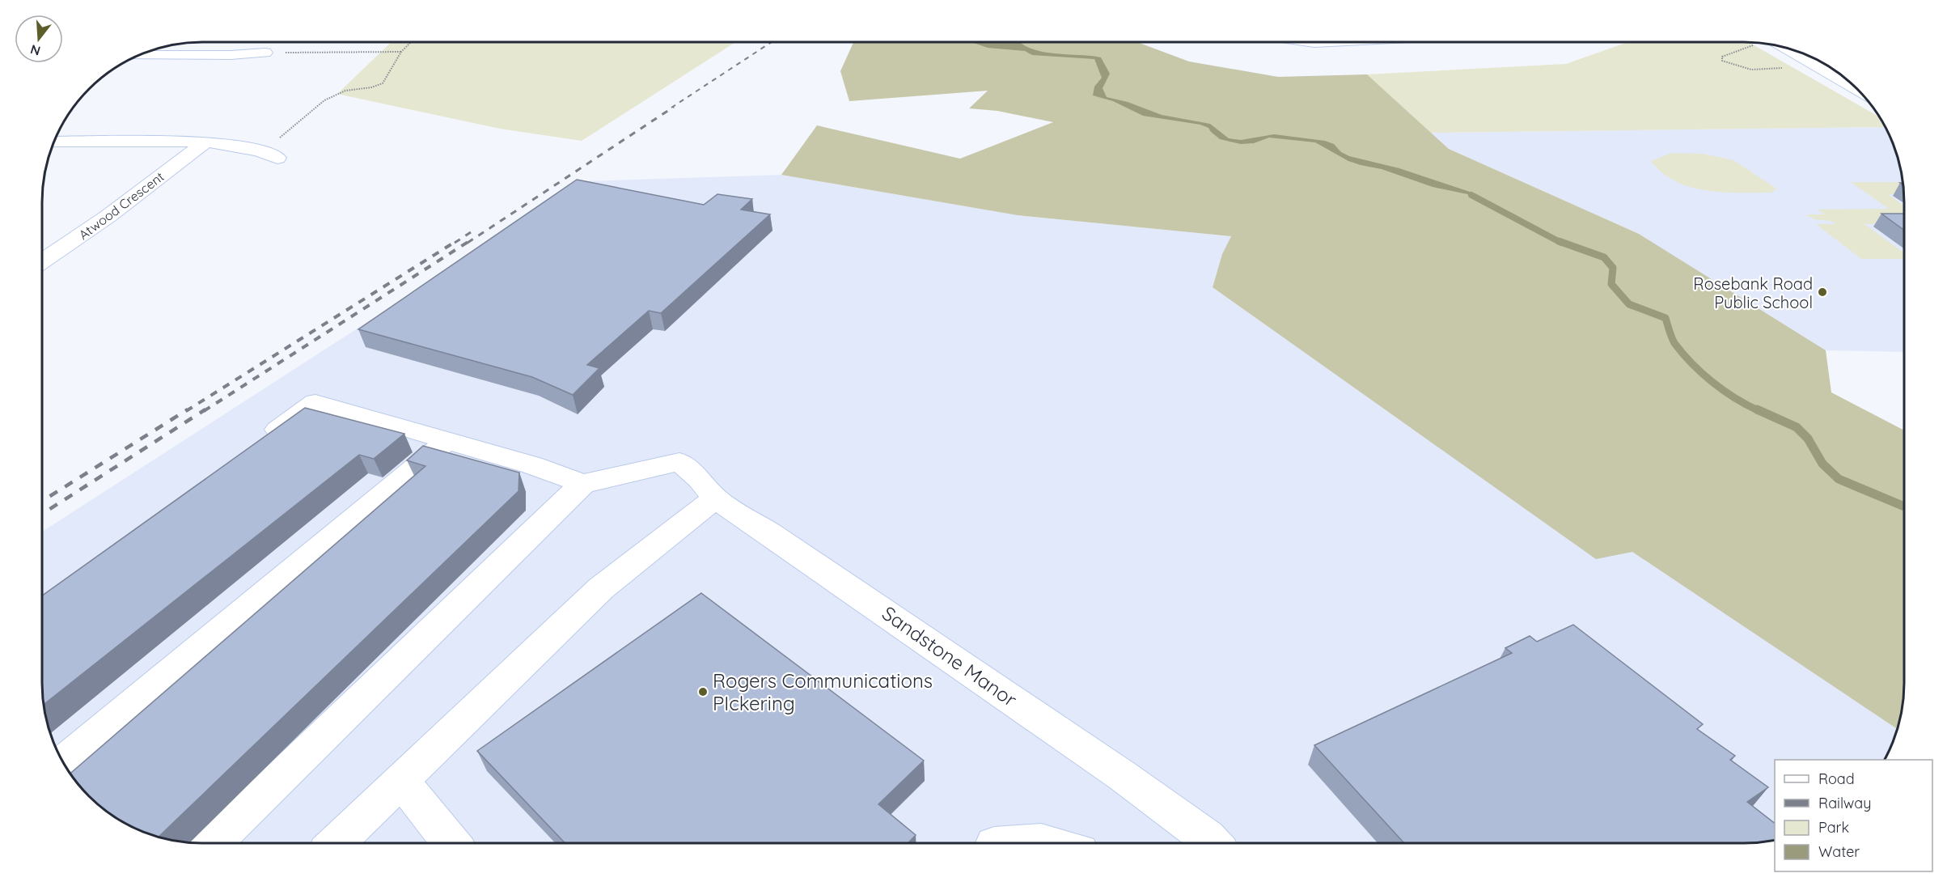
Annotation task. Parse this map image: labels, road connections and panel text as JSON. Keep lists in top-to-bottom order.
{
  "streets": {
    "street": ["Atwood Crescent", "Sandstone Manor"]
  },
  "places": ["Rosebank Road Public School", "Rogers Communications PIckering"],
  "legend": [
    "Road",
    "Railway",
    "Park",
    "Water"
  ],
  "north": "bottom"
}
